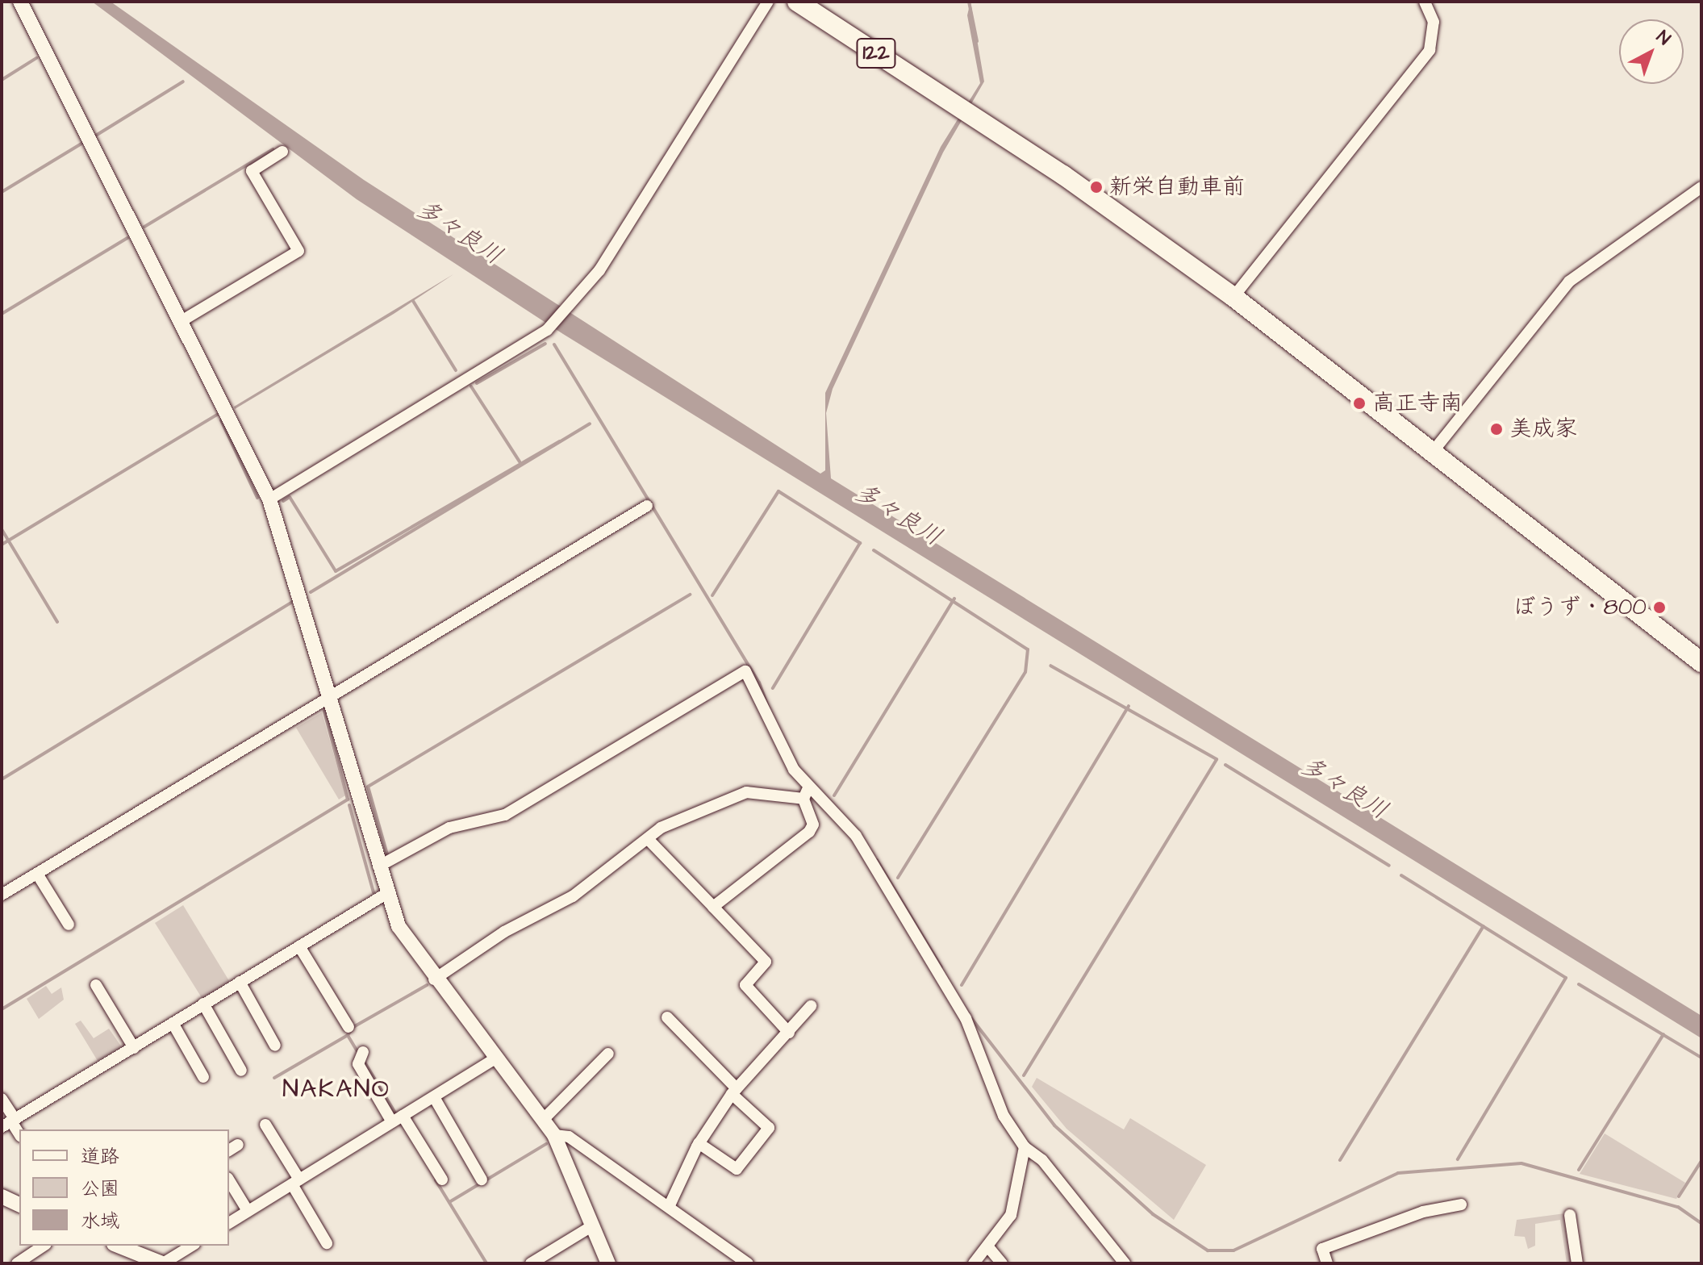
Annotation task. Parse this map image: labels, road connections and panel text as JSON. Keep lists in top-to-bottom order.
{
  "streets": {
    "highway": ["122"]
  },
  "districts": ["NAKANO"],
  "water": ["多々良川"],
  "places": [
    "新栄自動車前",
    "高正寺南",
    "美成家",
    "ぼうず・800"
  ],
  "legend": ["道路", "公園", "水域"],
  "north": "top right"
}
